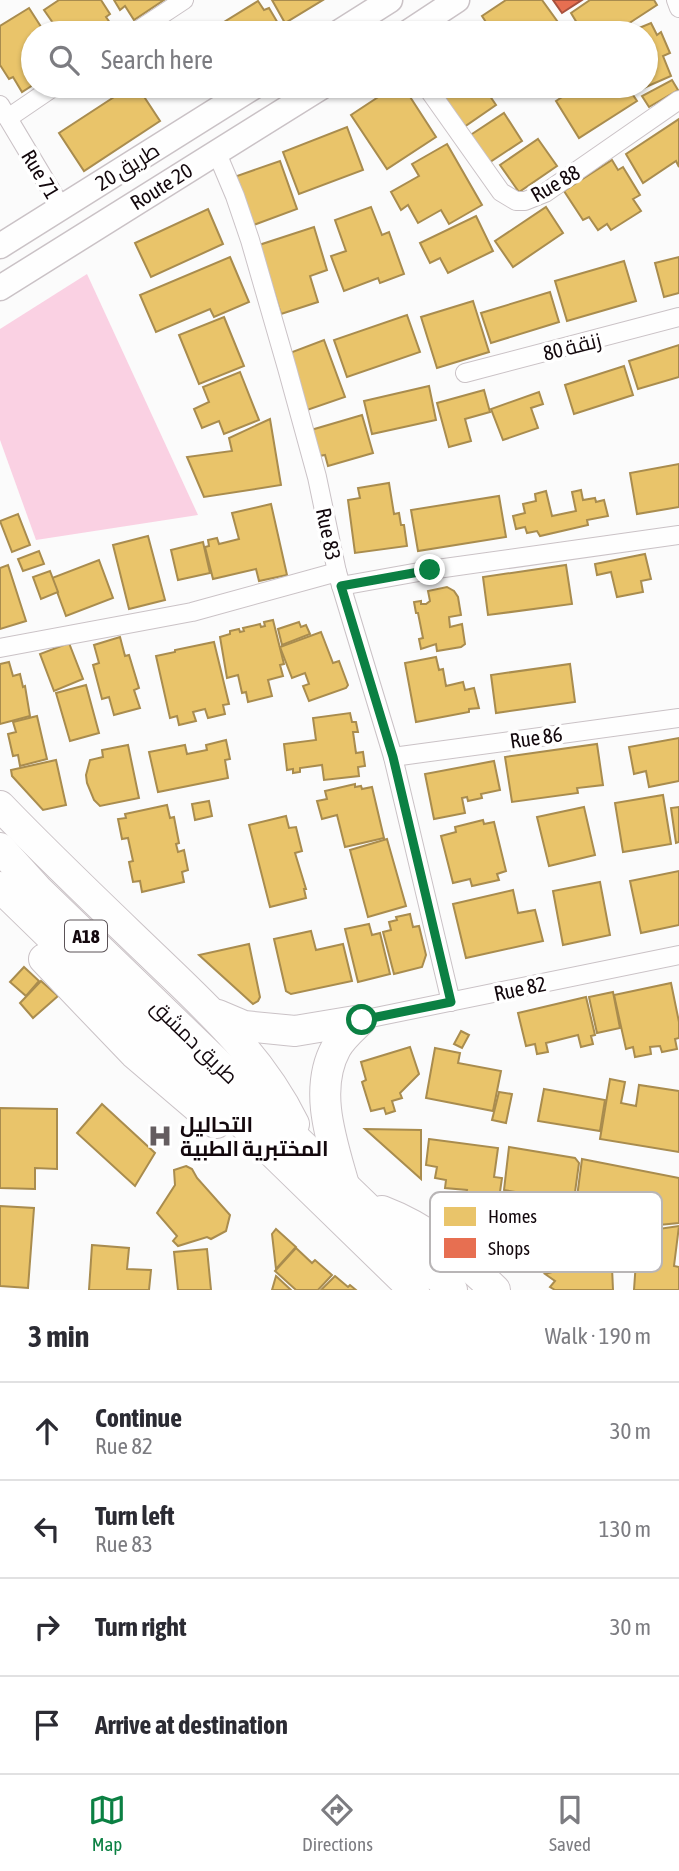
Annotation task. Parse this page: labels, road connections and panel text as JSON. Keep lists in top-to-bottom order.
{
  "streets": {
    "highway": ["A18", "طريق دمشق"],
    "main road": ["طريق 20", "Route 20"],
    "street": [
      "Rue 71",
      "Rue 88",
      "زنقة 80",
      "Rue 83",
      "Rue 86",
      "Rue 82"
    ]
  },
  "crossings": [
    ["طريق 20", "Rue 71"],
    ["Route 20", "Rue 83"],
    ["Rue 83", "Rue 86"],
    ["Rue 83", "Rue 82"]
  ],
  "places": {
    "hospital": ["التحاليل المختبرية الطبية"]
  },
  "legend": ["Homes", "Shops"],
  "page": {
    "search": "Search here",
    "heading": ["3 min", "Walk · 190 m"],
    "list": [
      ["Continue", "Rue 82", "30 m"],
      ["Turn left", "Rue 83", "130 m"],
      ["Turn right", "30 m"],
      "Arrive at destination"
    ],
    "nav": ["Map", "Directions", "Saved"]
  }
}
